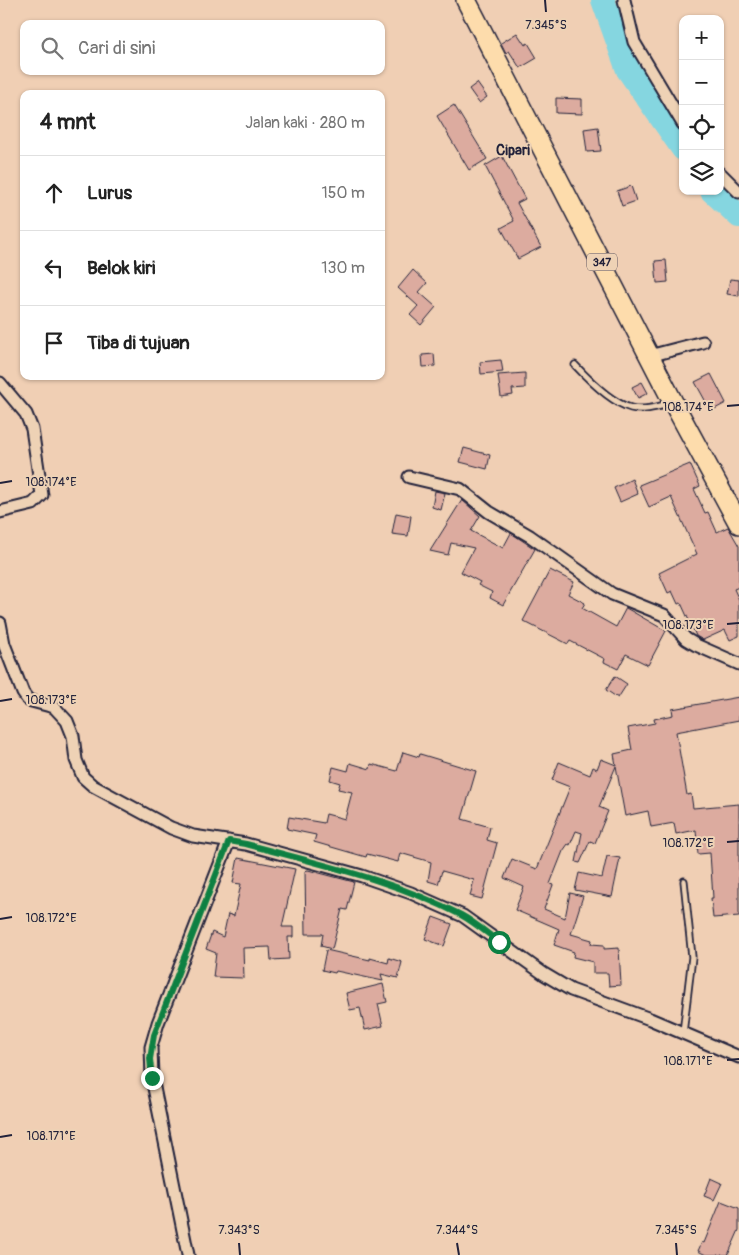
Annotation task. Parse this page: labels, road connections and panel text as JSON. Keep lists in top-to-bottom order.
{
  "streets": {
    "main road": ["347"]
  },
  "districts": ["Cipari"],
  "page": {
    "map_buttons": ["+", "−"],
    "search": "Cari di sini",
    "heading": ["4 mnt", "Jalan kaki · 280 m"],
    "list": [
      ["Lurus", "150 m"],
      ["Belok kiri", "130 m"],
      "Tiba di tujuan"
    ]
  },
  "coordinates": [
    "7.345°S",
    "108.174°E",
    "108.173°E",
    "108.172°E",
    "108.171°E",
    "7.343°S",
    "7.344°S"
  ]
}
